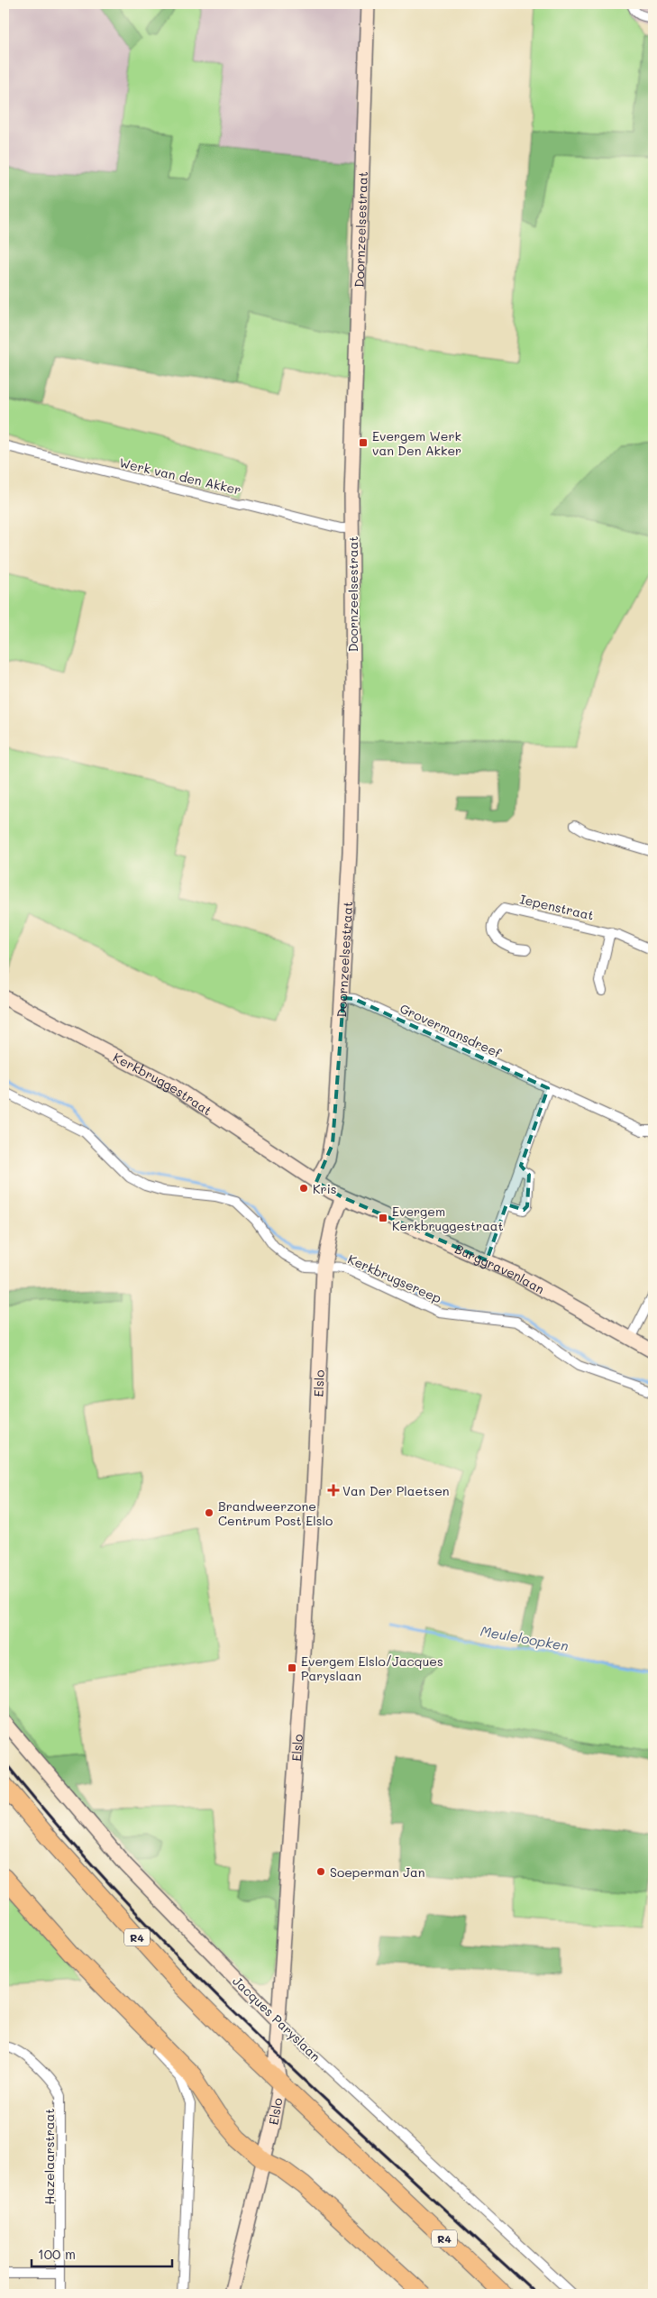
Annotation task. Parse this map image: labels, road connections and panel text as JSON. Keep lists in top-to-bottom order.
{
  "streets": {
    "highway": ["R4"],
    "main road": [
      "Doornzeelsestraat",
      "Kerkbruggestraat",
      "Burggravenlaan",
      "Elslo",
      "Jacques Paryslaan"
    ],
    "street": [
      "Werk van den Akker",
      "Iepenstraat",
      "Grovermansdreef",
      "Kerkbrugsereep",
      "Hazelaarstraat"
    ]
  },
  "crossings": [
    ["Doornzeelsestraat", "Werk van den Akker"],
    ["Doornzeelsestraat", "Grovermansdreef"],
    ["Doornzeelsestraat", "Kerkbruggestraat"],
    ["Doornzeelsestraat", "Burggravenlaan"],
    ["Kerkbruggestraat", "Burggravenlaan"],
    ["Burggravenlaan", "Elslo"],
    ["Kerkbrugsereep", "Elslo"],
    ["Elslo", "R4"],
    ["Elslo", "Jacques Paryslaan"]
  ],
  "water": ["Meuleloopken"],
  "places": {
    "transit": ["Evergem Werk van Den Akker", "Evergem Kerkbruggestraat", "Evergem Elslo/Jacques Paryslaan"],
    "other": ["Kris", "Brandweerzone Centrum Post Elslo", "Soeperman Jan"],
    "health": ["Van Der Plaetsen"]
  },
  "scale_bar": "100 m"
}
